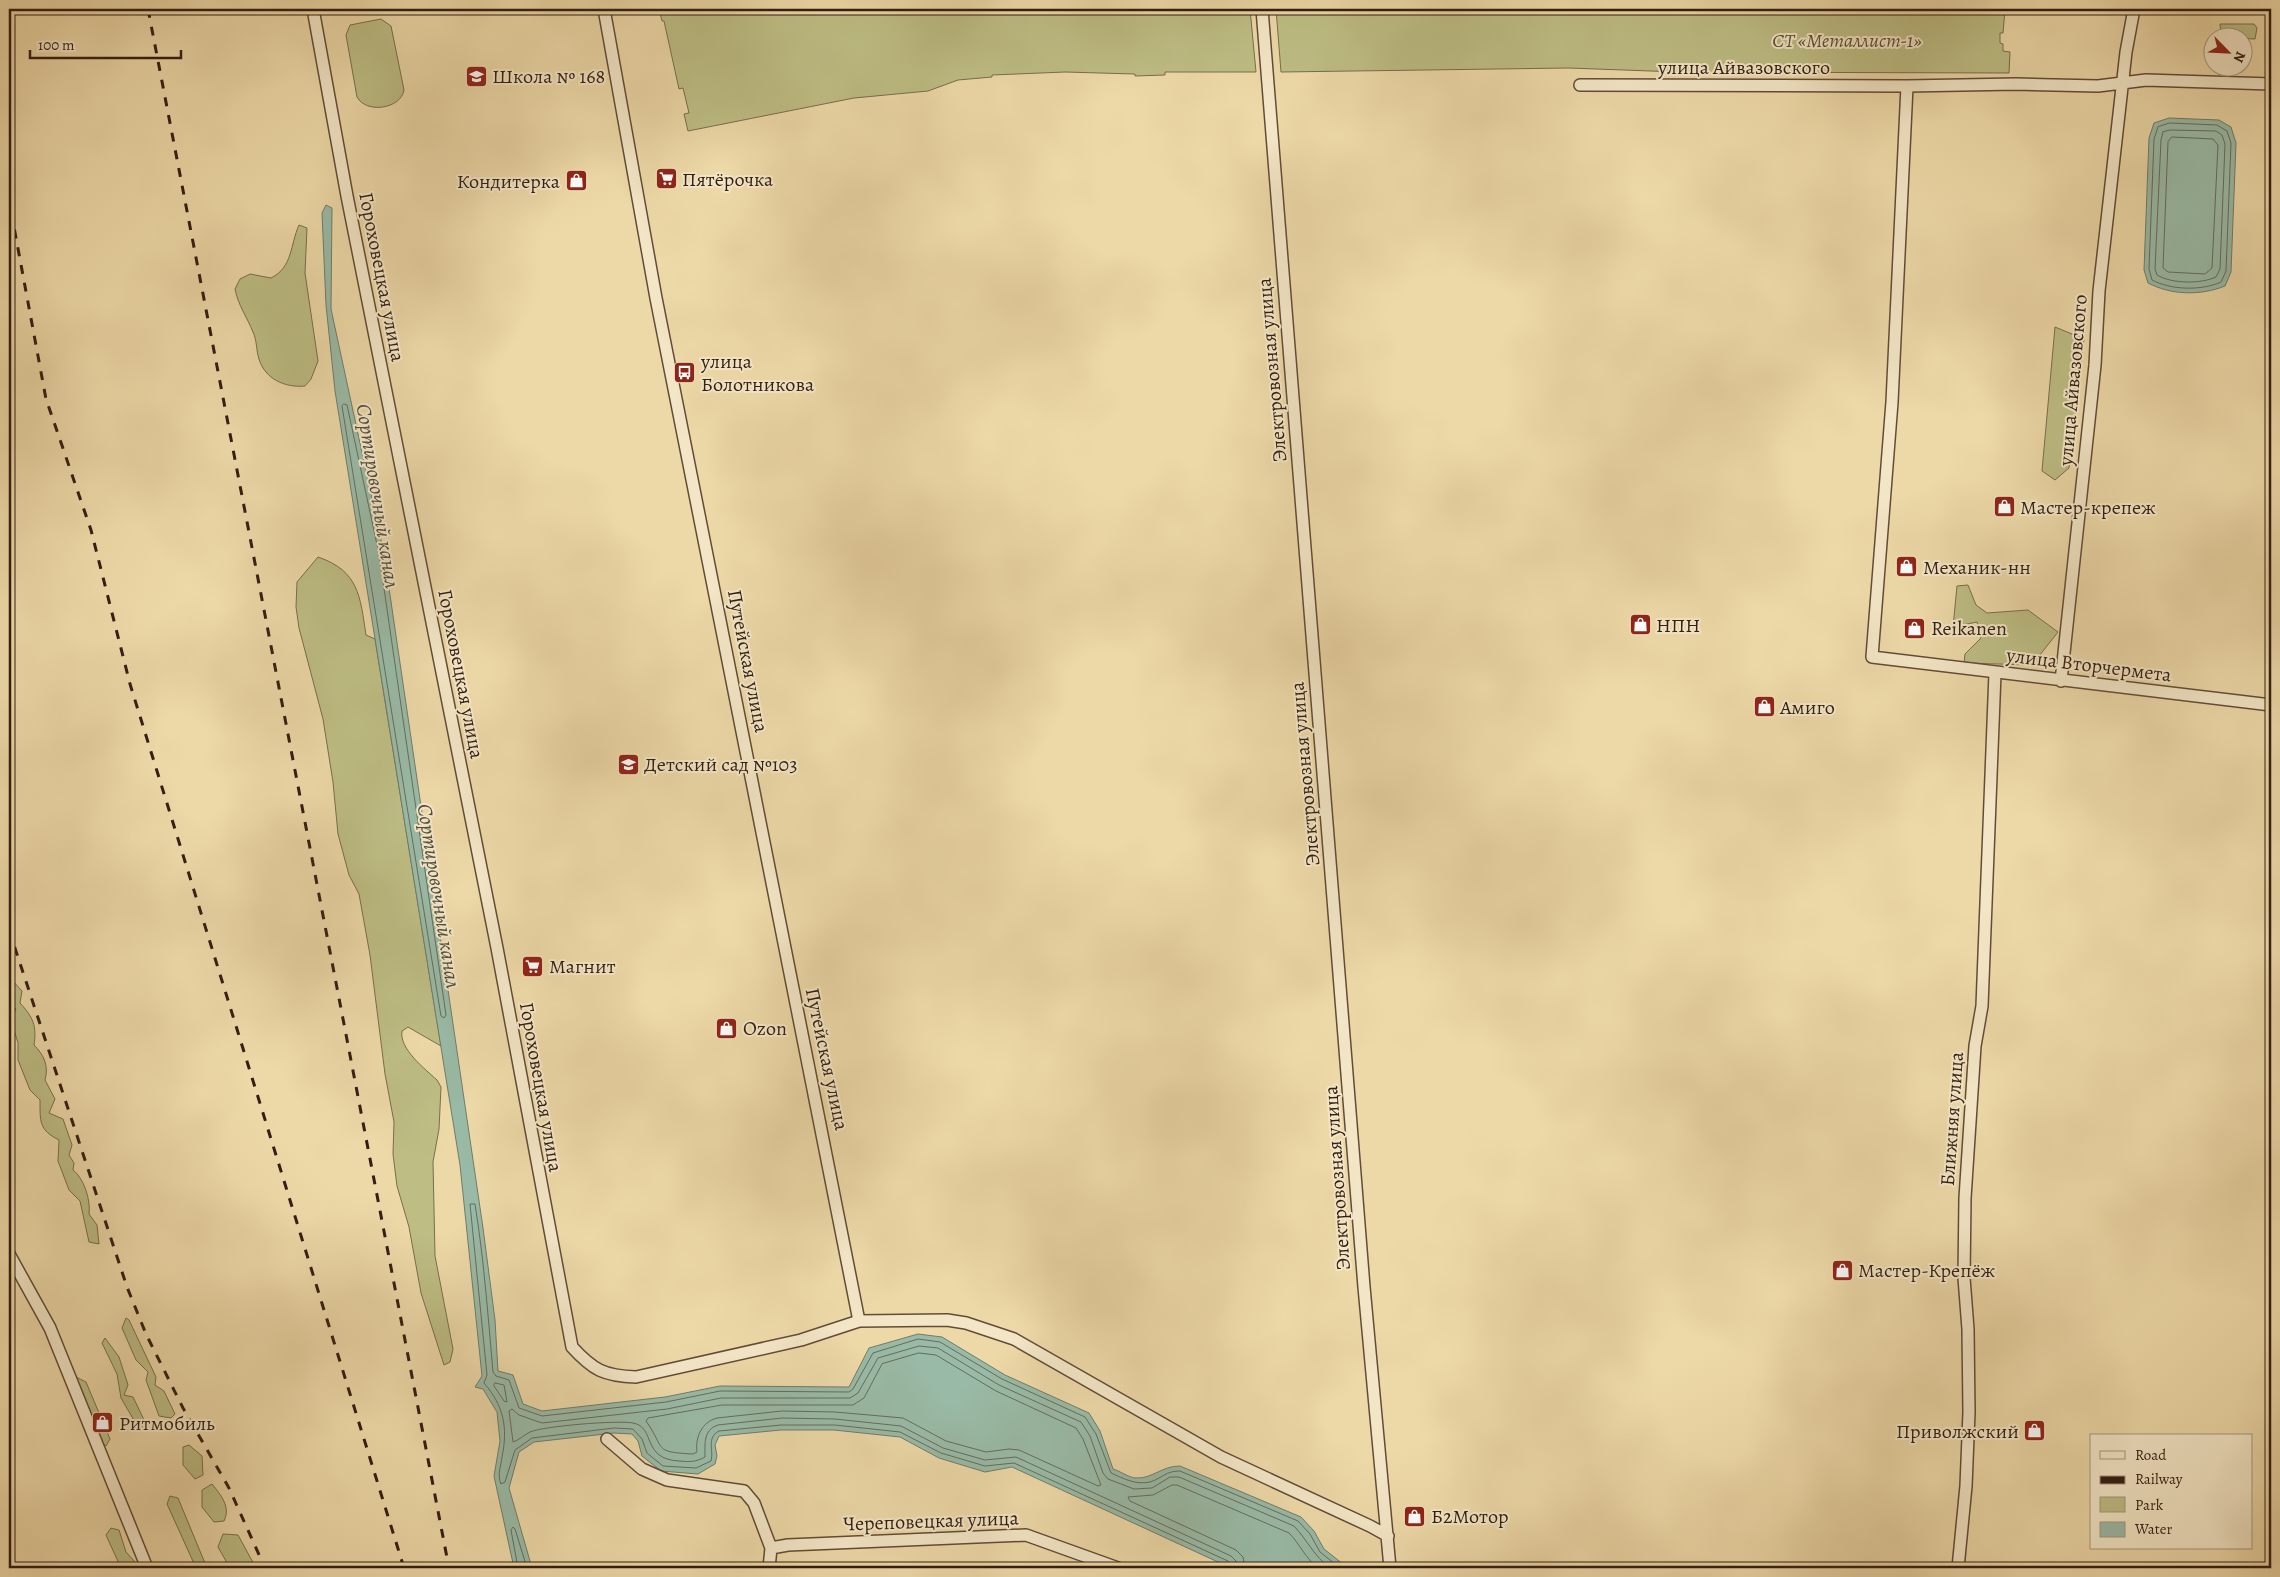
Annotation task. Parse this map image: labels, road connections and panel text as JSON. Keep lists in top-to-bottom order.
{
  "streets": {
    "street": [
      "улица Айвазовского",
      "Гороховецкая улица",
      "Электровозная улица",
      "Путейская улица",
      "улица Вторчермета",
      "Ближняя улица",
      "Череповецкая улица"
    ]
  },
  "crossings": [
    ["улица Айвазовского", "улица Вторчермета"],
    ["Гороховецкая улица", "Путейская улица"],
    ["улица Вторчермета", "Ближняя улица"]
  ],
  "water": ["Сортировочный канал"],
  "parks": ["СТ «Металлист-1»"],
  "places": {
    "school or university": ["Школа № 168", "Детский сад №103"],
    "supermarket": ["Пятёрочка", "Магнит"],
    "shop": [
      "Кондитерка",
      "Мастер-крепеж",
      "Механик-нн",
      "НПН",
      "Reikanen",
      "Амиго",
      "Ozon",
      "Мастер-Крепёж",
      "Ритмобиль",
      "Приволжский",
      "Б2Мотор"
    ],
    "bus stop": ["улица Болотникова"]
  },
  "legend": [
    "Road",
    "Railway",
    "Park",
    "Water"
  ],
  "scale_bar": "100 m",
  "north": "bottom right"
}
